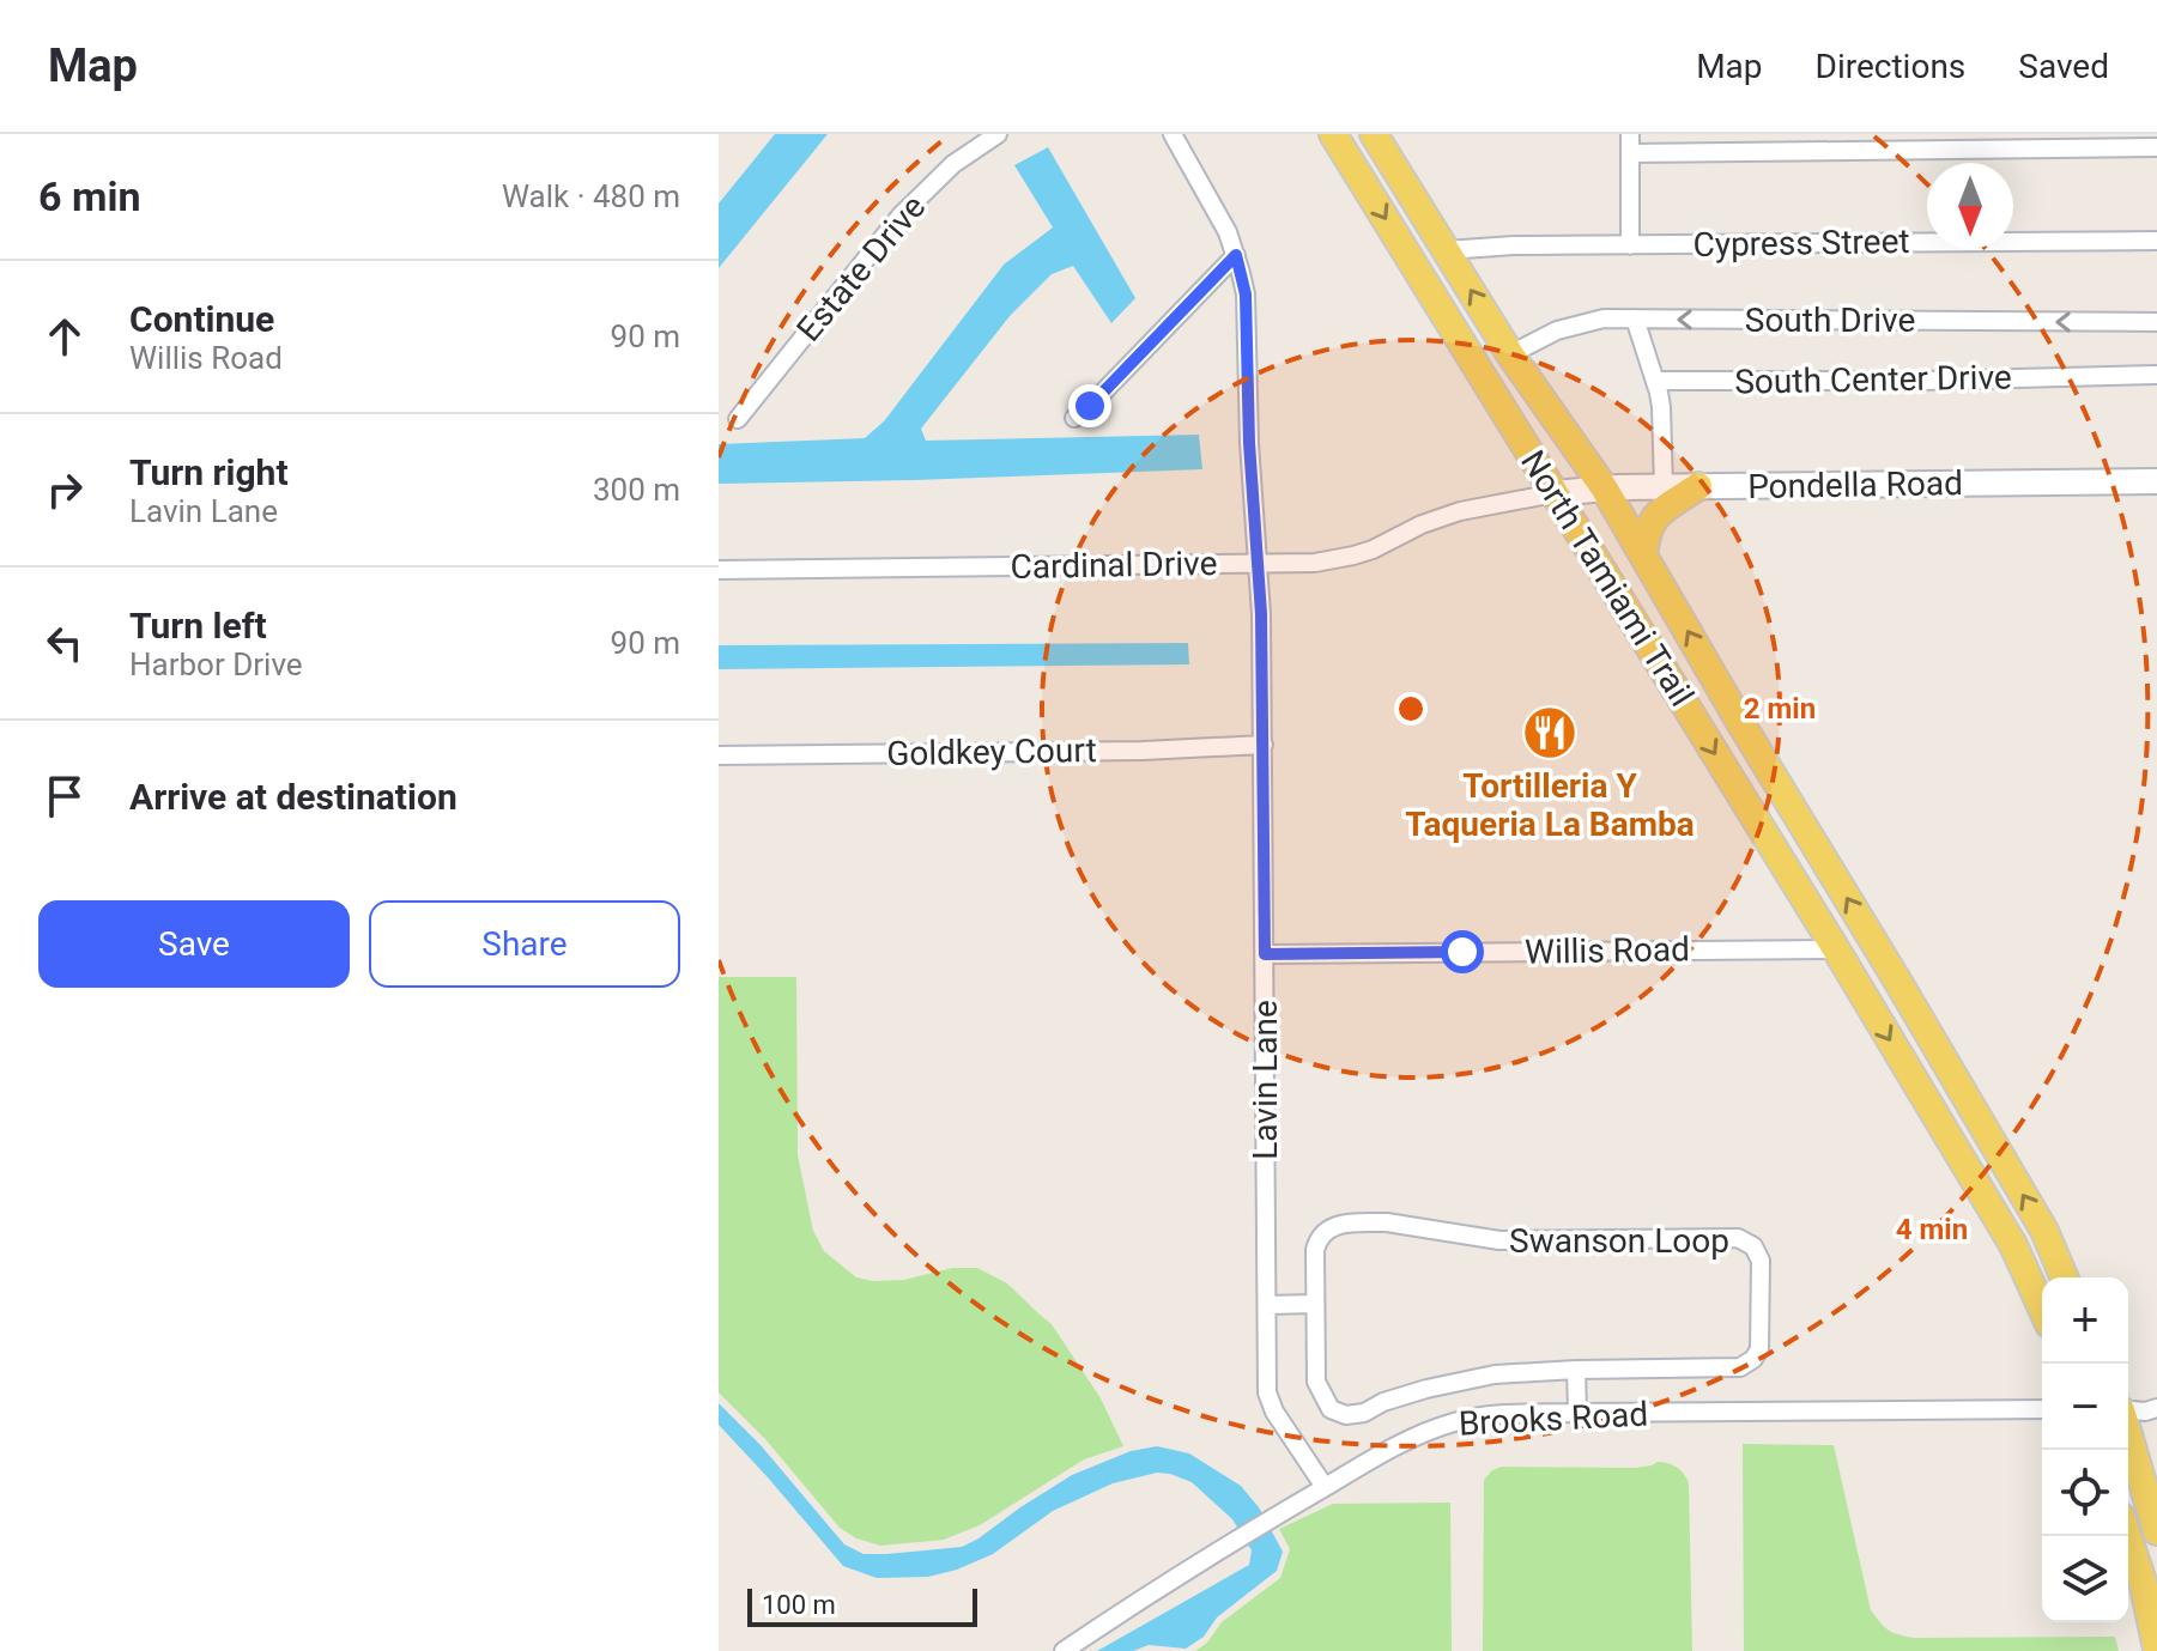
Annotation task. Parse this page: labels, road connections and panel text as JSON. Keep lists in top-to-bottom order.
{
  "streets": {
    "main road": ["Pondella Road", "North Tamiami Trail"],
    "street": [
      "Cypress Street",
      "Estate Drive",
      "South Drive",
      "South Center Drive",
      "Cardinal Drive",
      "Goldkey Court",
      "Willis Road",
      "Lavin Lane",
      "Swanson Loop",
      "Brooks Road"
    ]
  },
  "crossings": [
    ["Cypress Street", "North Tamiami Trail"],
    ["South Drive", "North Tamiami Trail"],
    ["Pondella Road", "Cardinal Drive"],
    ["Pondella Road", "North Tamiami Trail"],
    ["Cardinal Drive", "North Tamiami Trail"],
    ["Cardinal Drive", "Lavin Lane"],
    ["North Tamiami Trail", "Willis Road"],
    ["Goldkey Court", "Lavin Lane"],
    ["Willis Road", "Lavin Lane"],
    ["Lavin Lane", "Brooks Road"]
  ],
  "one_way": ["South Drive"],
  "places": {
    "restaurant": ["Tortilleria Y Taqueria La Bamba"]
  },
  "scale_bar": "100 m",
  "north": "bottom",
  "page": {
    "header": "Map",
    "nav": ["Map", "Directions", "Saved"],
    "heading": ["6 min", "Walk · 480 m"],
    "list": [
      ["Continue", "Willis Road", "90 m"],
      ["Turn right", "Lavin Lane", "300 m"],
      ["Turn left", "Harbor Drive", "90 m"],
      "Arrive at destination"
    ],
    "buttons": ["Save", "Share"],
    "map_buttons": ["+", "−"],
    "scale": "100 m"
  },
  "rings": ["2 min", "4 min"]
}
